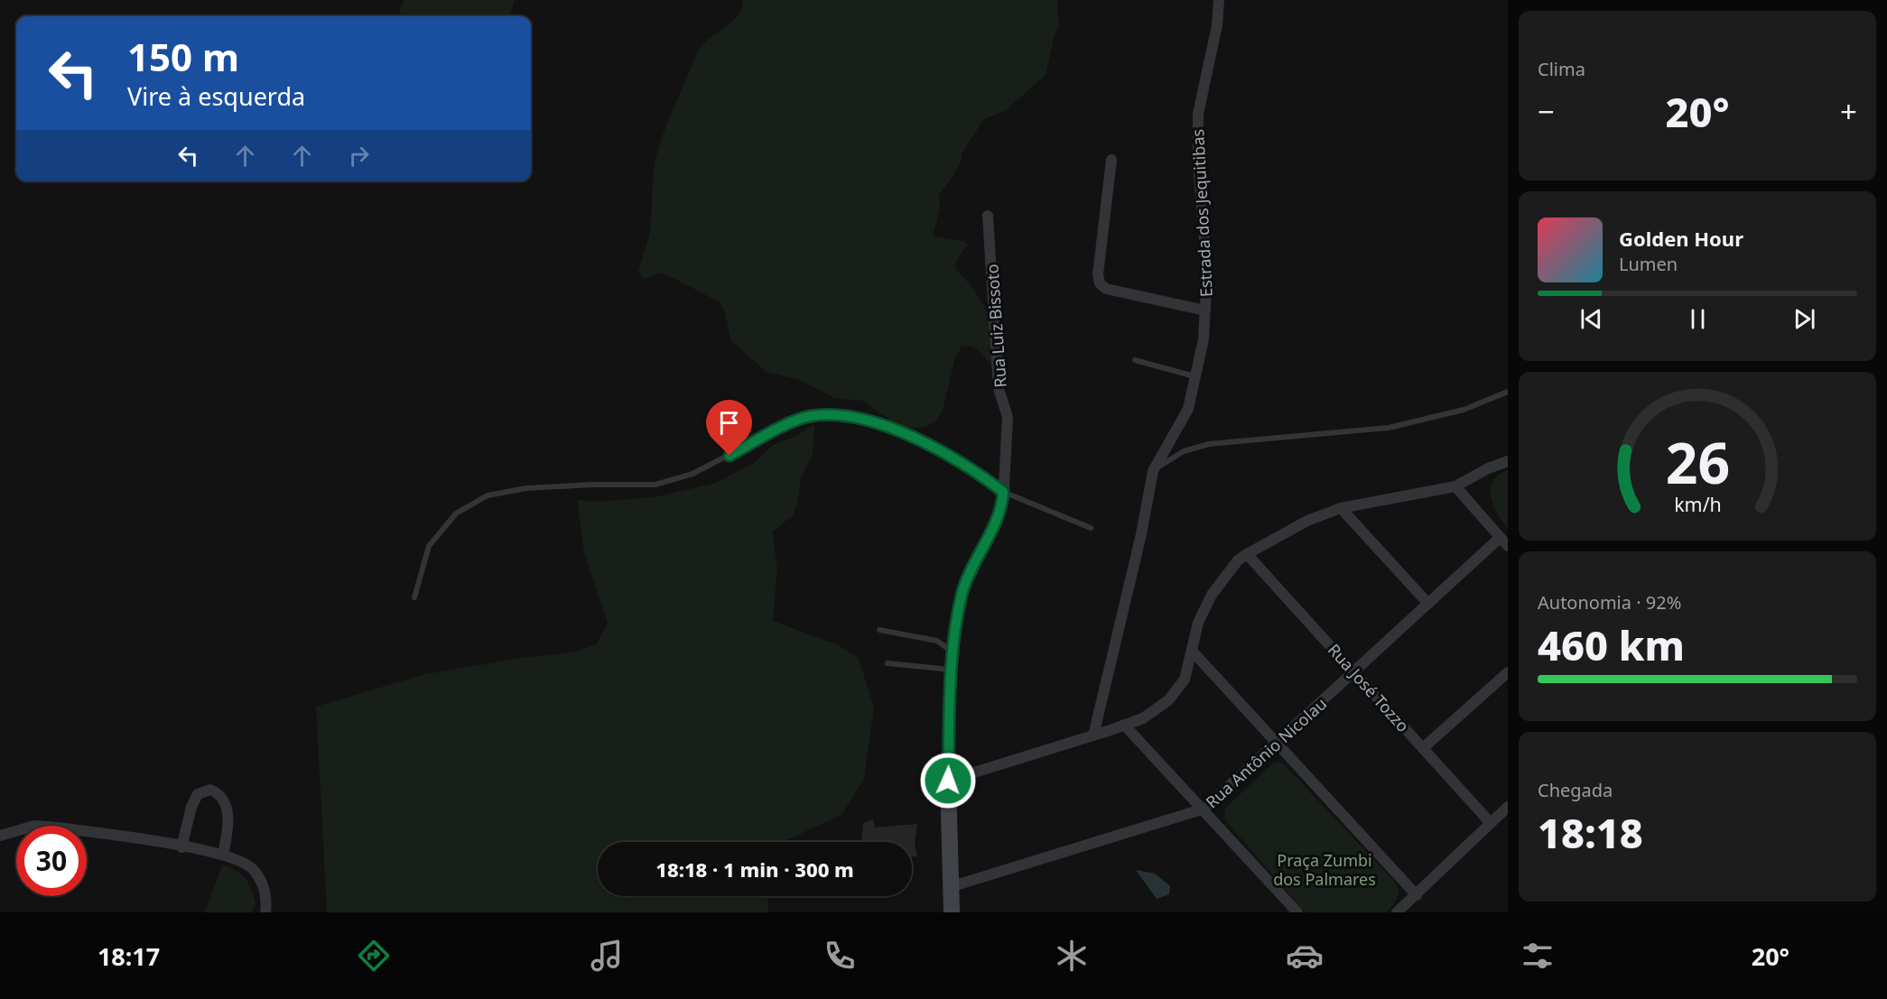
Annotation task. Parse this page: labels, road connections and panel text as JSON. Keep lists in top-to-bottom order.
{
  "streets": {
    "street": [
      "Estrada dos Jequitibas",
      "Rua Luiz Bissoto",
      "Rua José Tozzo",
      "Rua Antônio Nicolau"
    ]
  },
  "crossings": [
    ["Rua Luiz Bissoto", "Rua Antônio Nicolau"],
    ["Rua José Tozzo", "Rua Antônio Nicolau"]
  ],
  "parks": ["Praça Zumbi dos Palmares"],
  "page": {
    "tile": [
      "Clima",
      ["Autonomia · 92%", "460 km"],
      ["Chegada", "18:18"]
    ],
    "turn": ["150 m", "Vire à esquerda"],
    "heat": ["−", "20°", "+"],
    "song": ["Golden Hour", "Lumen"],
    "limit": "30",
    "trip": "18:18 · 1 min · 300 m",
    "tabs": ["18:17", "20°"],
    "gauge": ["26", "km/h"]
  }
}
